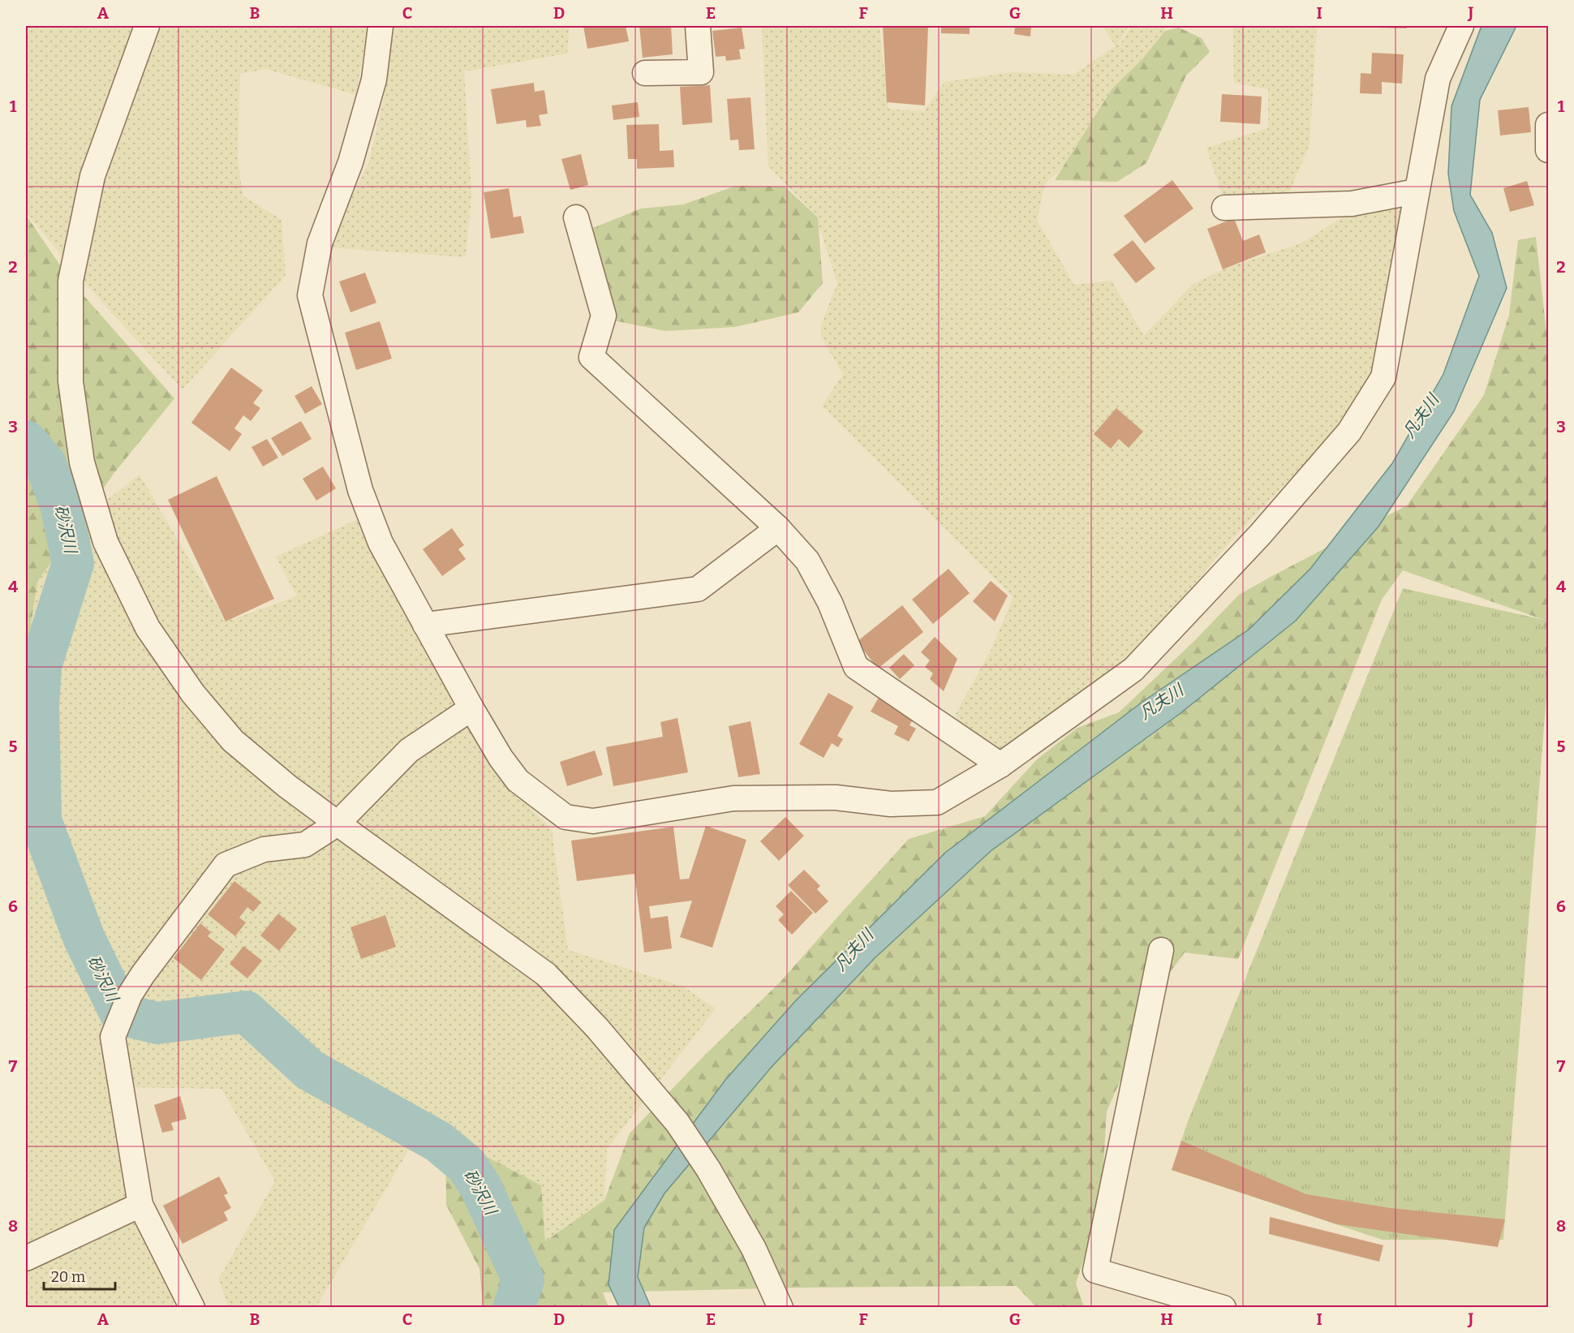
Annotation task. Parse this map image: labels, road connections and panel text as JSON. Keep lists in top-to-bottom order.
{
  "water": ["凡夫川", "砂沢川"],
  "scale_bar": "20 m",
  "grid": {
    "columns": [
      "A",
      "B",
      "C",
      "D",
      "E",
      "F",
      "G",
      "H",
      "I",
      "J"
    ],
    "rows": [
      "1",
      "2",
      "3",
      "4",
      "5",
      "6",
      "7",
      "8"
    ]
  }
}
